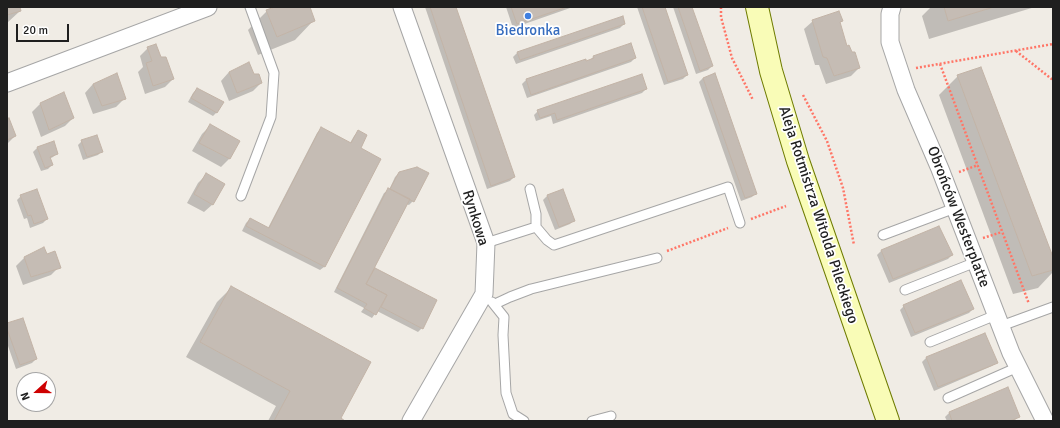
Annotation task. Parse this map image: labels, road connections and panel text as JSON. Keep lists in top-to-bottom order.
{
  "streets": {
    "street": ["Aleja Rotmistrza Witolda Pileckiego", "Obrońców Westerplatte", "Rynkowa"]
  },
  "places": ["Biedronka"],
  "scale_bar": "20 m",
  "north": "left"
}
